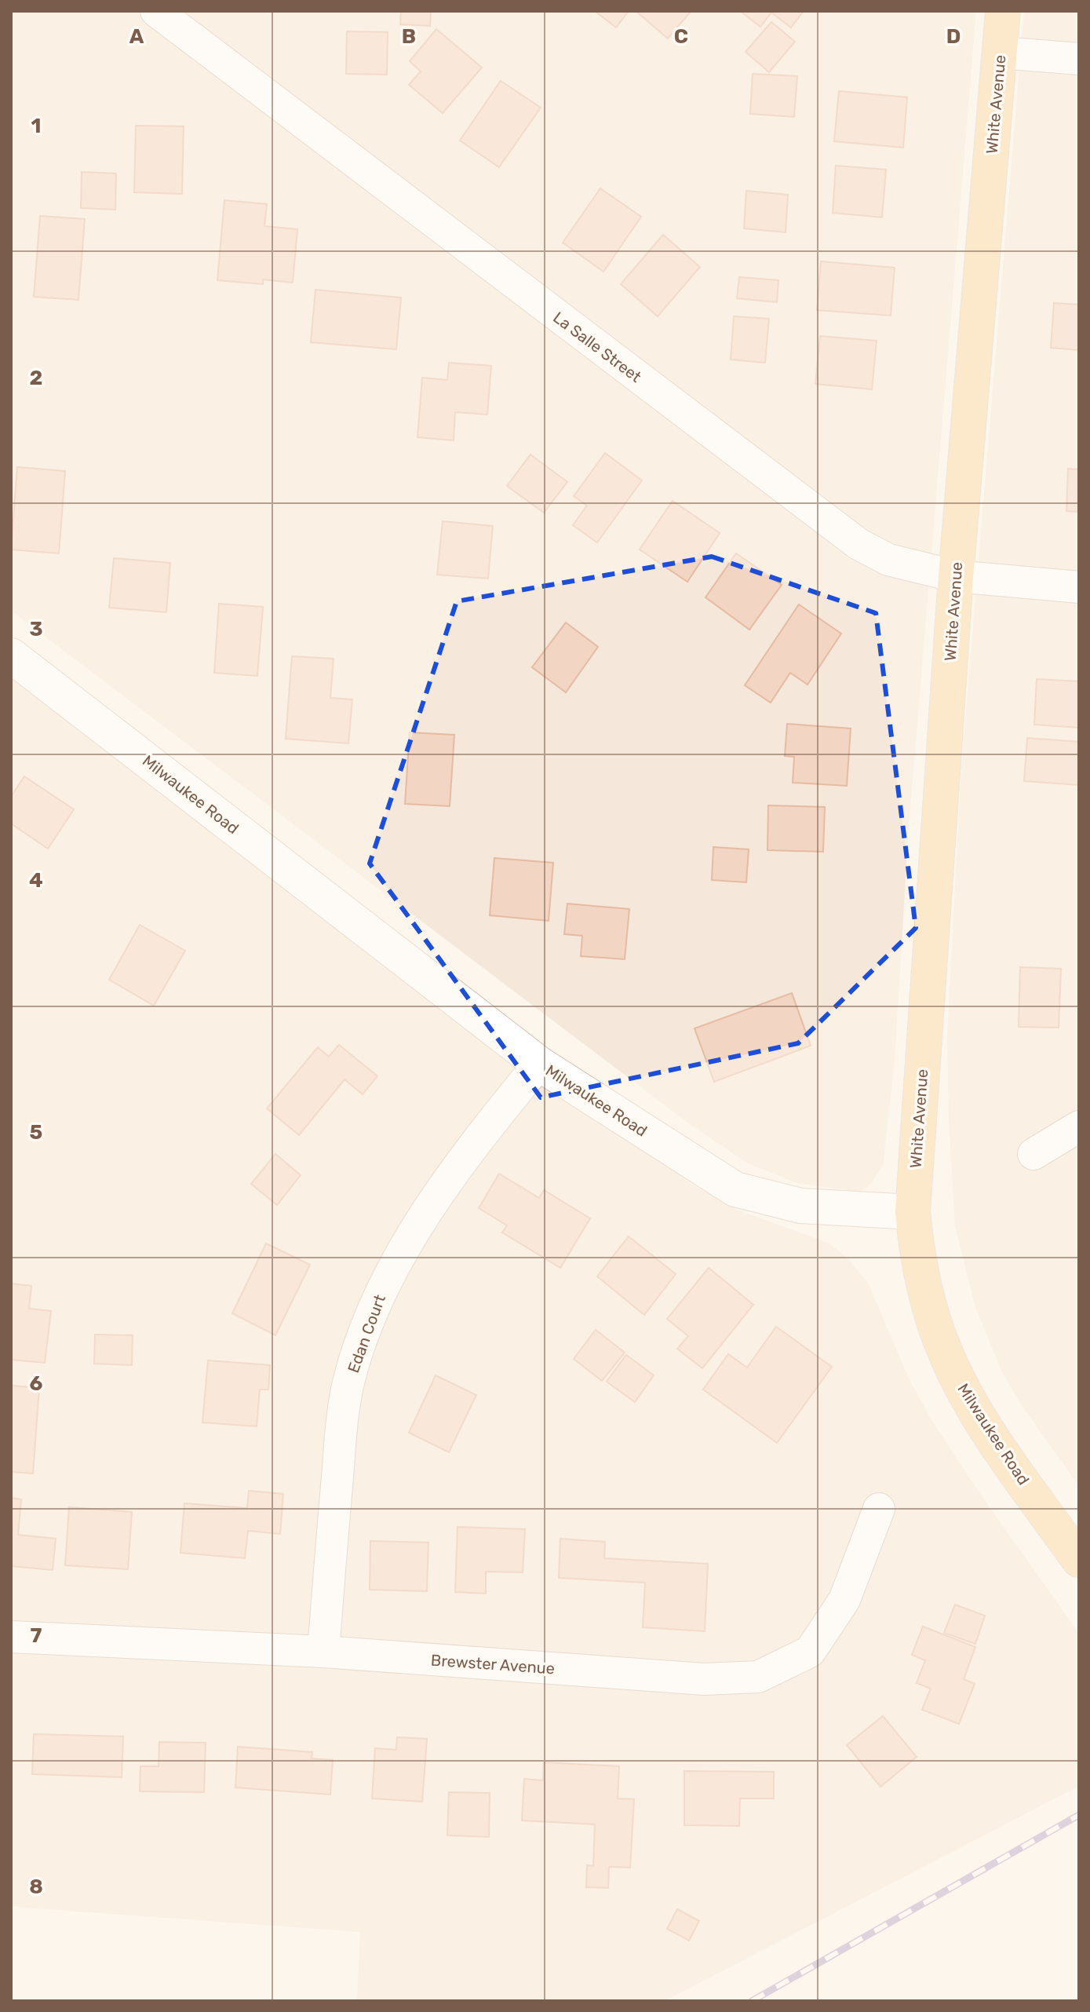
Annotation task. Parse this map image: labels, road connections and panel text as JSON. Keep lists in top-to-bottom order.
{
  "streets": {
    "main road": ["White Avenue", "Milwaukee Road"],
    "street": ["La Salle Street", "Edan Court", "Brewster Avenue"]
  },
  "crossings": [
    ["White Avenue", "La Salle Street"],
    ["White Avenue", "Milwaukee Road"],
    ["Milwaukee Road", "Edan Court"],
    ["Edan Court", "Brewster Avenue"]
  ],
  "grid": {
    "columns": [
      "A",
      "B",
      "C",
      "D"
    ],
    "rows": [
      "1",
      "2",
      "3",
      "4",
      "5",
      "6",
      "7",
      "8"
    ]
  }
}
